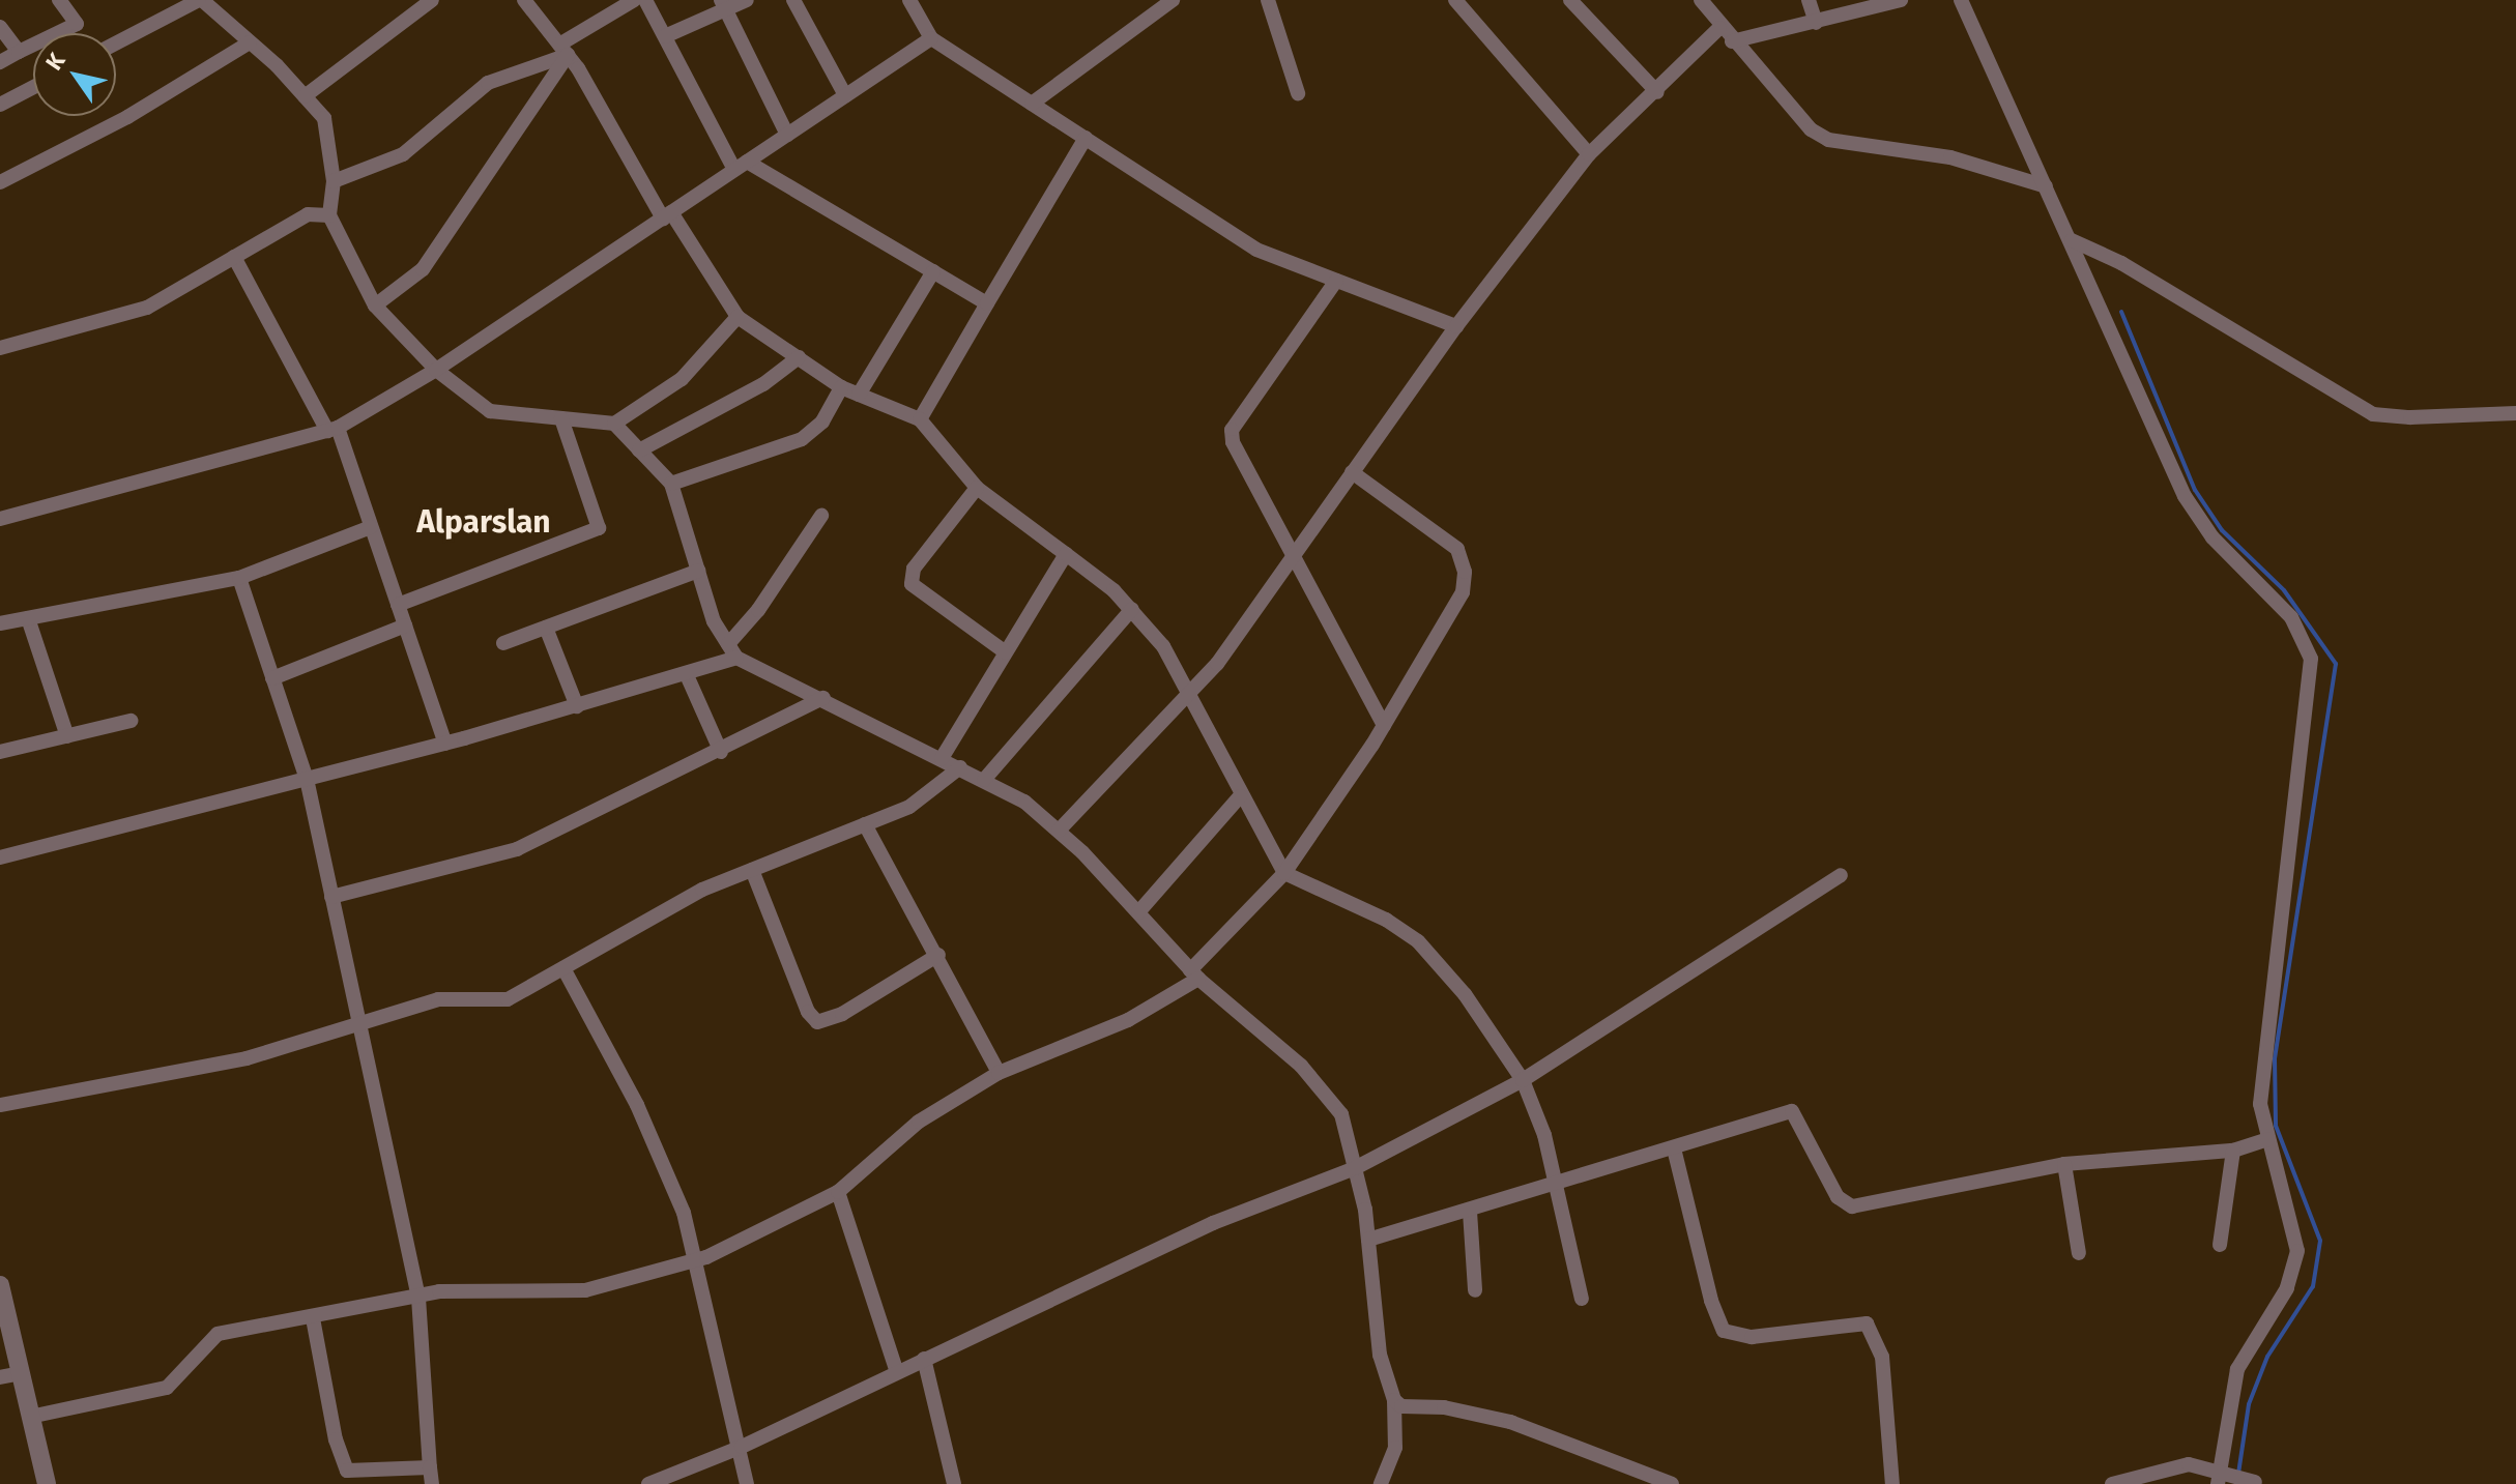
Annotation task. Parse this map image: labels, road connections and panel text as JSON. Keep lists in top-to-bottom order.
{
  "districts": ["Alparslan"],
  "north": "top left"
}
